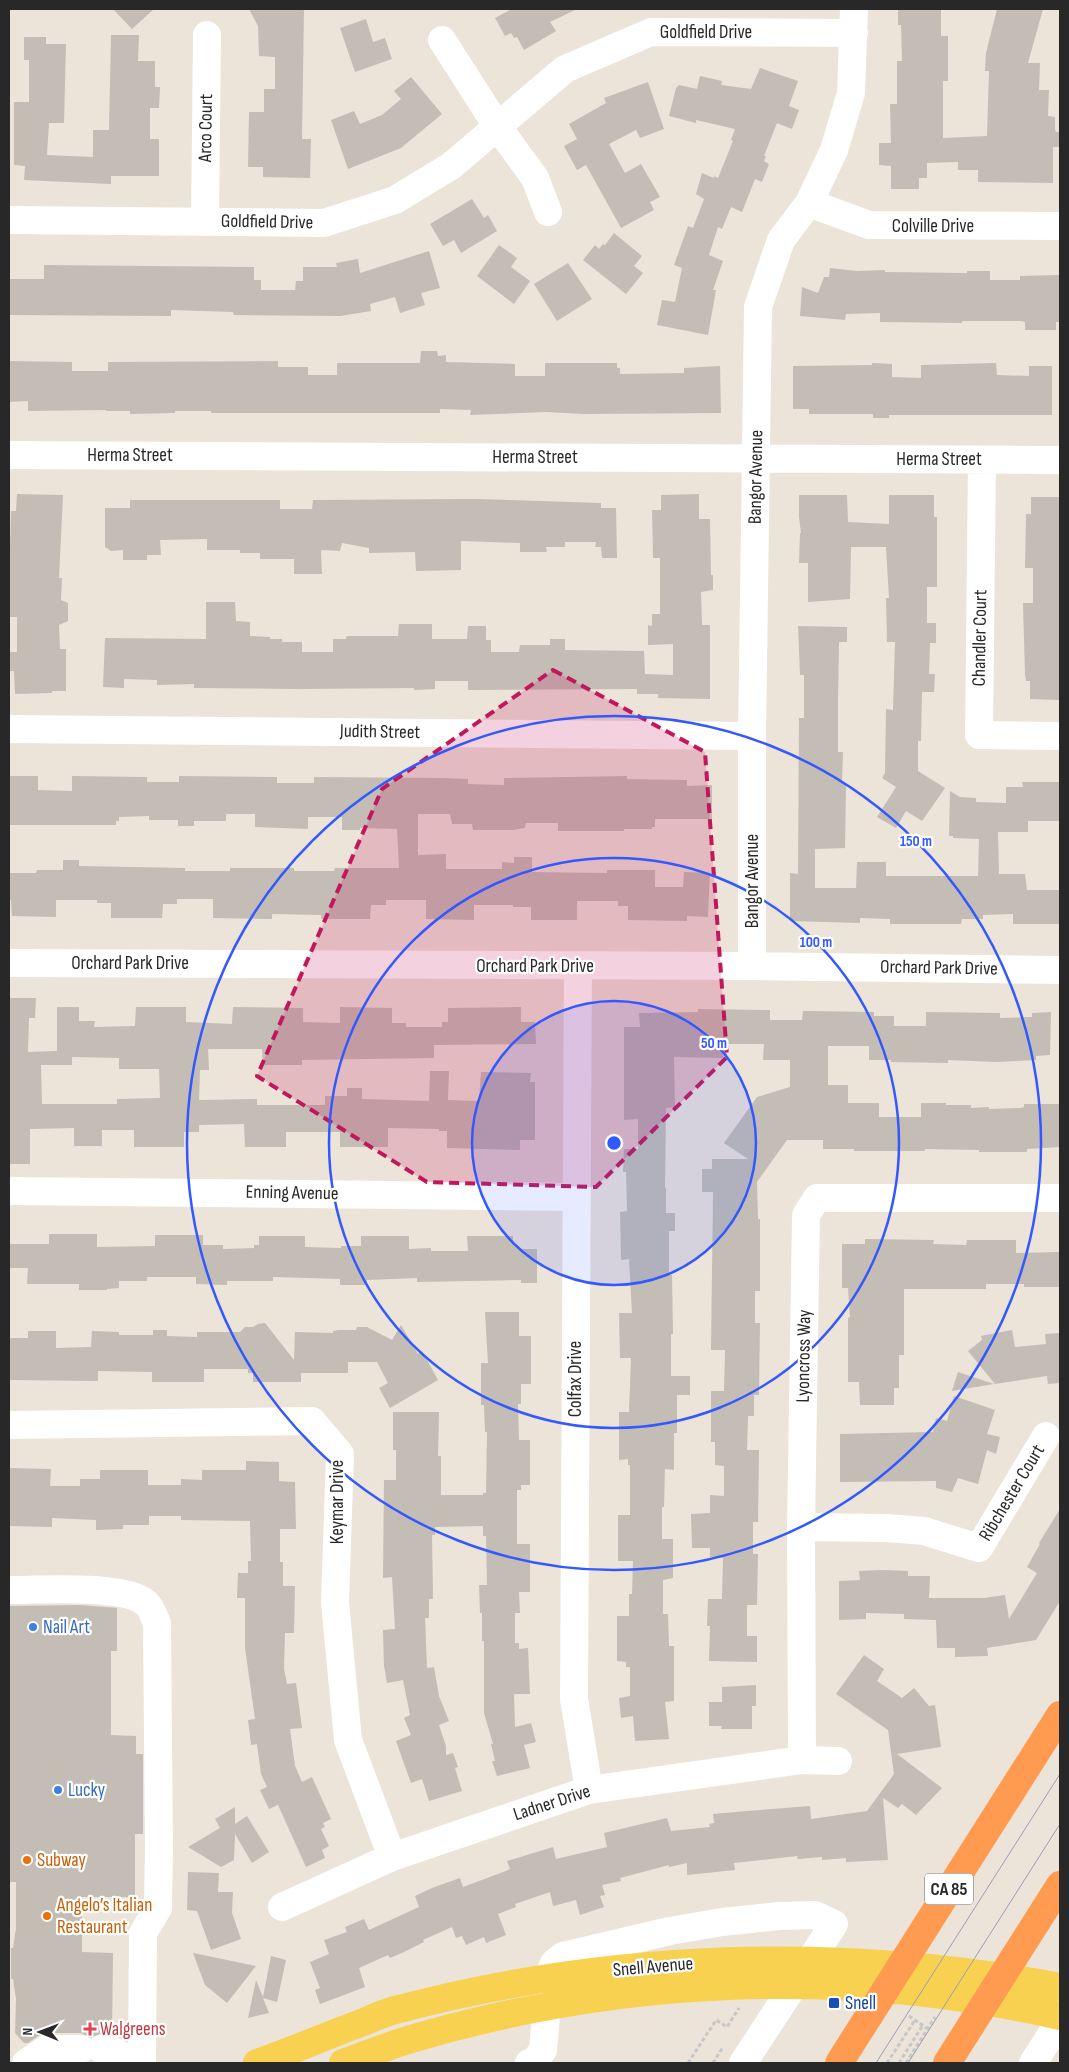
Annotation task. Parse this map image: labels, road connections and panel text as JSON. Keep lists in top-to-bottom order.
{
  "streets": {
    "highway": ["CA 85"],
    "main road": ["Snell Avenue"],
    "street": [
      "Goldfield Drive",
      "Arco Court",
      "Colville Drive",
      "Herma Street",
      "Bangor Avenue",
      "Chandler Court",
      "Judith Street",
      "Orchard Park Drive",
      "Enning Avenue",
      "Lyoncross Way",
      "Colfax Drive",
      "Ribchester Court",
      "Keymar Drive",
      "Ladner Drive"
    ]
  },
  "crossings": [
    ["Goldfield Drive", "Arco Court"],
    ["Goldfield Drive", "Bangor Avenue"],
    ["Colville Drive", "Bangor Avenue"],
    ["Herma Street", "Bangor Avenue"],
    ["Herma Street", "Chandler Court"],
    ["Bangor Avenue", "Judith Street"],
    ["Bangor Avenue", "Orchard Park Drive"],
    ["Orchard Park Drive", "Colfax Drive"],
    ["Enning Avenue", "Colfax Drive"],
    ["Lyoncross Way", "Ribchester Court"],
    ["Lyoncross Way", "Ladner Drive"],
    ["Colfax Drive", "Ladner Drive"],
    ["Keymar Drive", "Ladner Drive"]
  ],
  "places": {
    "other": [
      "Nail Art",
      "Lucky",
      "Subway",
      "Angelo’s Italian Restaurant"
    ],
    "transit": ["Snell"],
    "health": ["Walgreens"]
  },
  "north": "left",
  "rings": ["150 m", "100 m", "50 m"]
}
